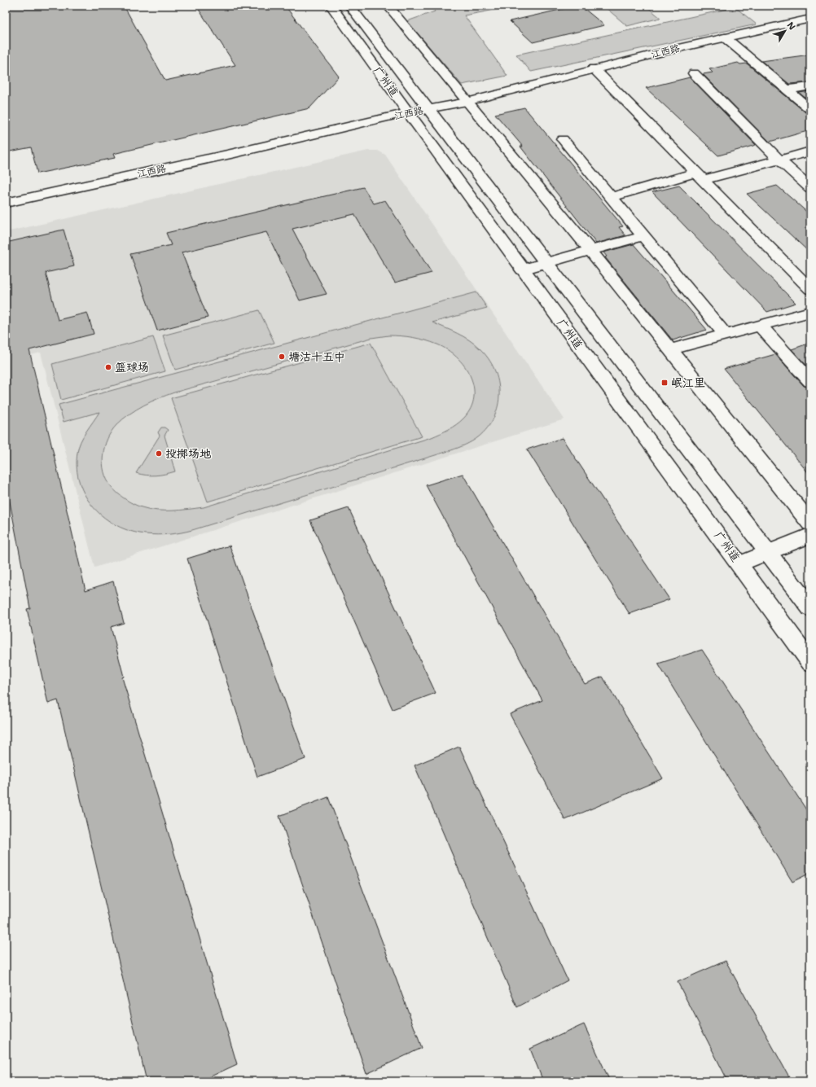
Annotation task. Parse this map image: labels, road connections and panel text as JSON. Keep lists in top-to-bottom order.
{
  "streets": {
    "street": ["江西路", "广州道"]
  },
  "crossings": [
    ["江西路", "广州道"]
  ],
  "places": {
    "other": ["塘沽十五中", "篮球场", "投掷场地"],
    "transit": ["岷江里"]
  },
  "north": "top right"
}
